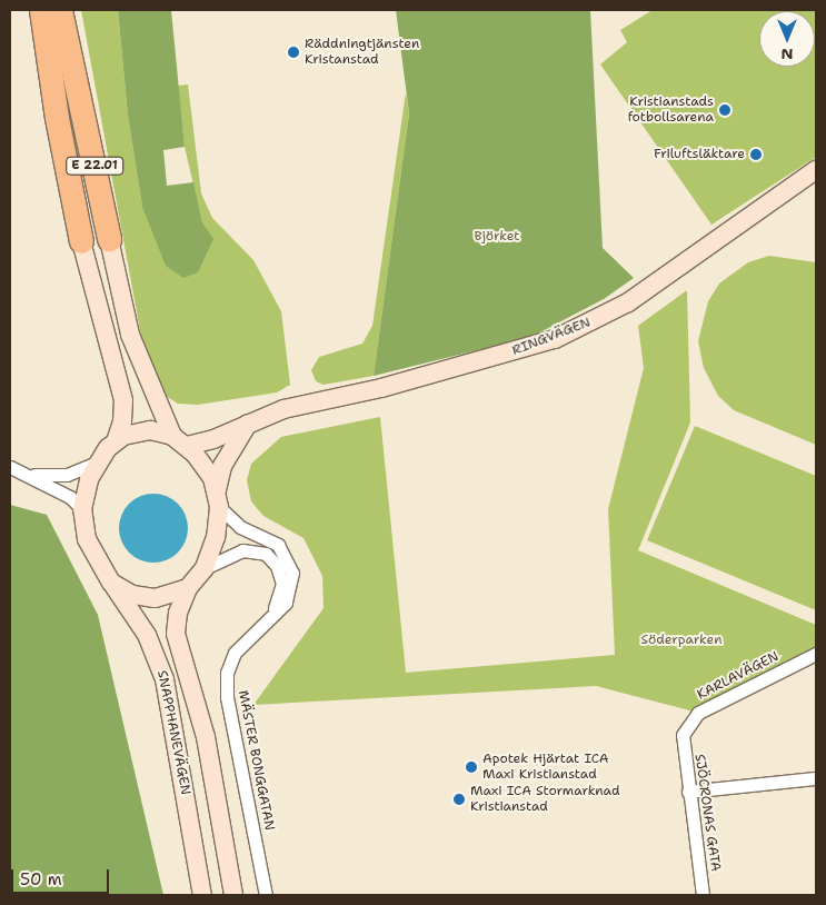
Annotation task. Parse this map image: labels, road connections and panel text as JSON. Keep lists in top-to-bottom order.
{
  "streets": {
    "highway": ["E 22.01"],
    "main road": ["RINGVÄGEN", "SNAPPHANEVÄGEN"],
    "street": ["KARLAVÄGEN", "MÄSTER BONGGATAN", "SJÖCRONAS GATA"]
  },
  "crossings": [
    ["E 22.01", "RINGVÄGEN"],
    ["E 22.01", "SNAPPHANEVÄGEN"],
    ["E 22.01", "MÄSTER BONGGATAN"],
    ["RINGVÄGEN", "SNAPPHANEVÄGEN"],
    ["RINGVÄGEN", "MÄSTER BONGGATAN"],
    ["KARLAVÄGEN", "SJÖCRONAS GATA"],
    ["SNAPPHANEVÄGEN", "MÄSTER BONGGATAN"]
  ],
  "parks": ["Björket", "Söderparken"],
  "places": [
    "Räddningtjänsten Kristanstad",
    "Kristianstads fotbollsarena",
    "Friluftsläktare",
    "Apotek Hjärtat ICA Maxi Kristianstad",
    "Maxi ICA Stormarknad Kristianstad"
  ],
  "scale_bar": "50 m",
  "north": "bottom"
}
